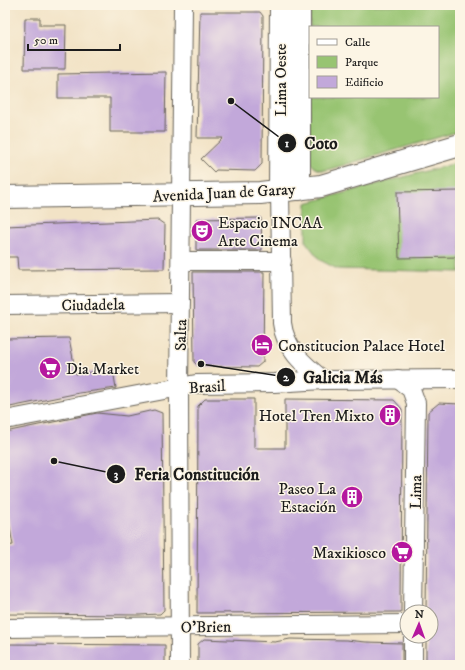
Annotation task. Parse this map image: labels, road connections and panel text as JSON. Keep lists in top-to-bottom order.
{
  "streets": {
    "main road": ["Lima Oeste", "Avenida Juan de Garay"],
    "street": [
      "Ciudadela",
      "Salta",
      "Brasil",
      "Lima",
      "O'Brien"
    ]
  },
  "crossings": [
    ["Lima Oeste", "Avenida Juan de Garay"],
    ["Lima Oeste", "Brasil"],
    ["Avenida Juan de Garay", "Salta"],
    ["Ciudadela", "Salta"],
    ["Salta", "Brasil"],
    ["Salta", "O'Brien"],
    ["Brasil", "Lima"]
  ],
  "places": {
    "other": ["Coto", "Galicia Más", "Feria Constitución"],
    "theatre": ["Espacio INCAA Arte Cinema"],
    "hotel": ["Constitucion Palace Hotel"],
    "supermarket": ["Dia Market", "Maxikiosco"],
    "building": ["Hotel Tren Mixto", "Paseo La Estación"]
  },
  "legend": ["Calle", "Parque", "Edificio"],
  "scale_bar": "50 m",
  "north": "top"
}
